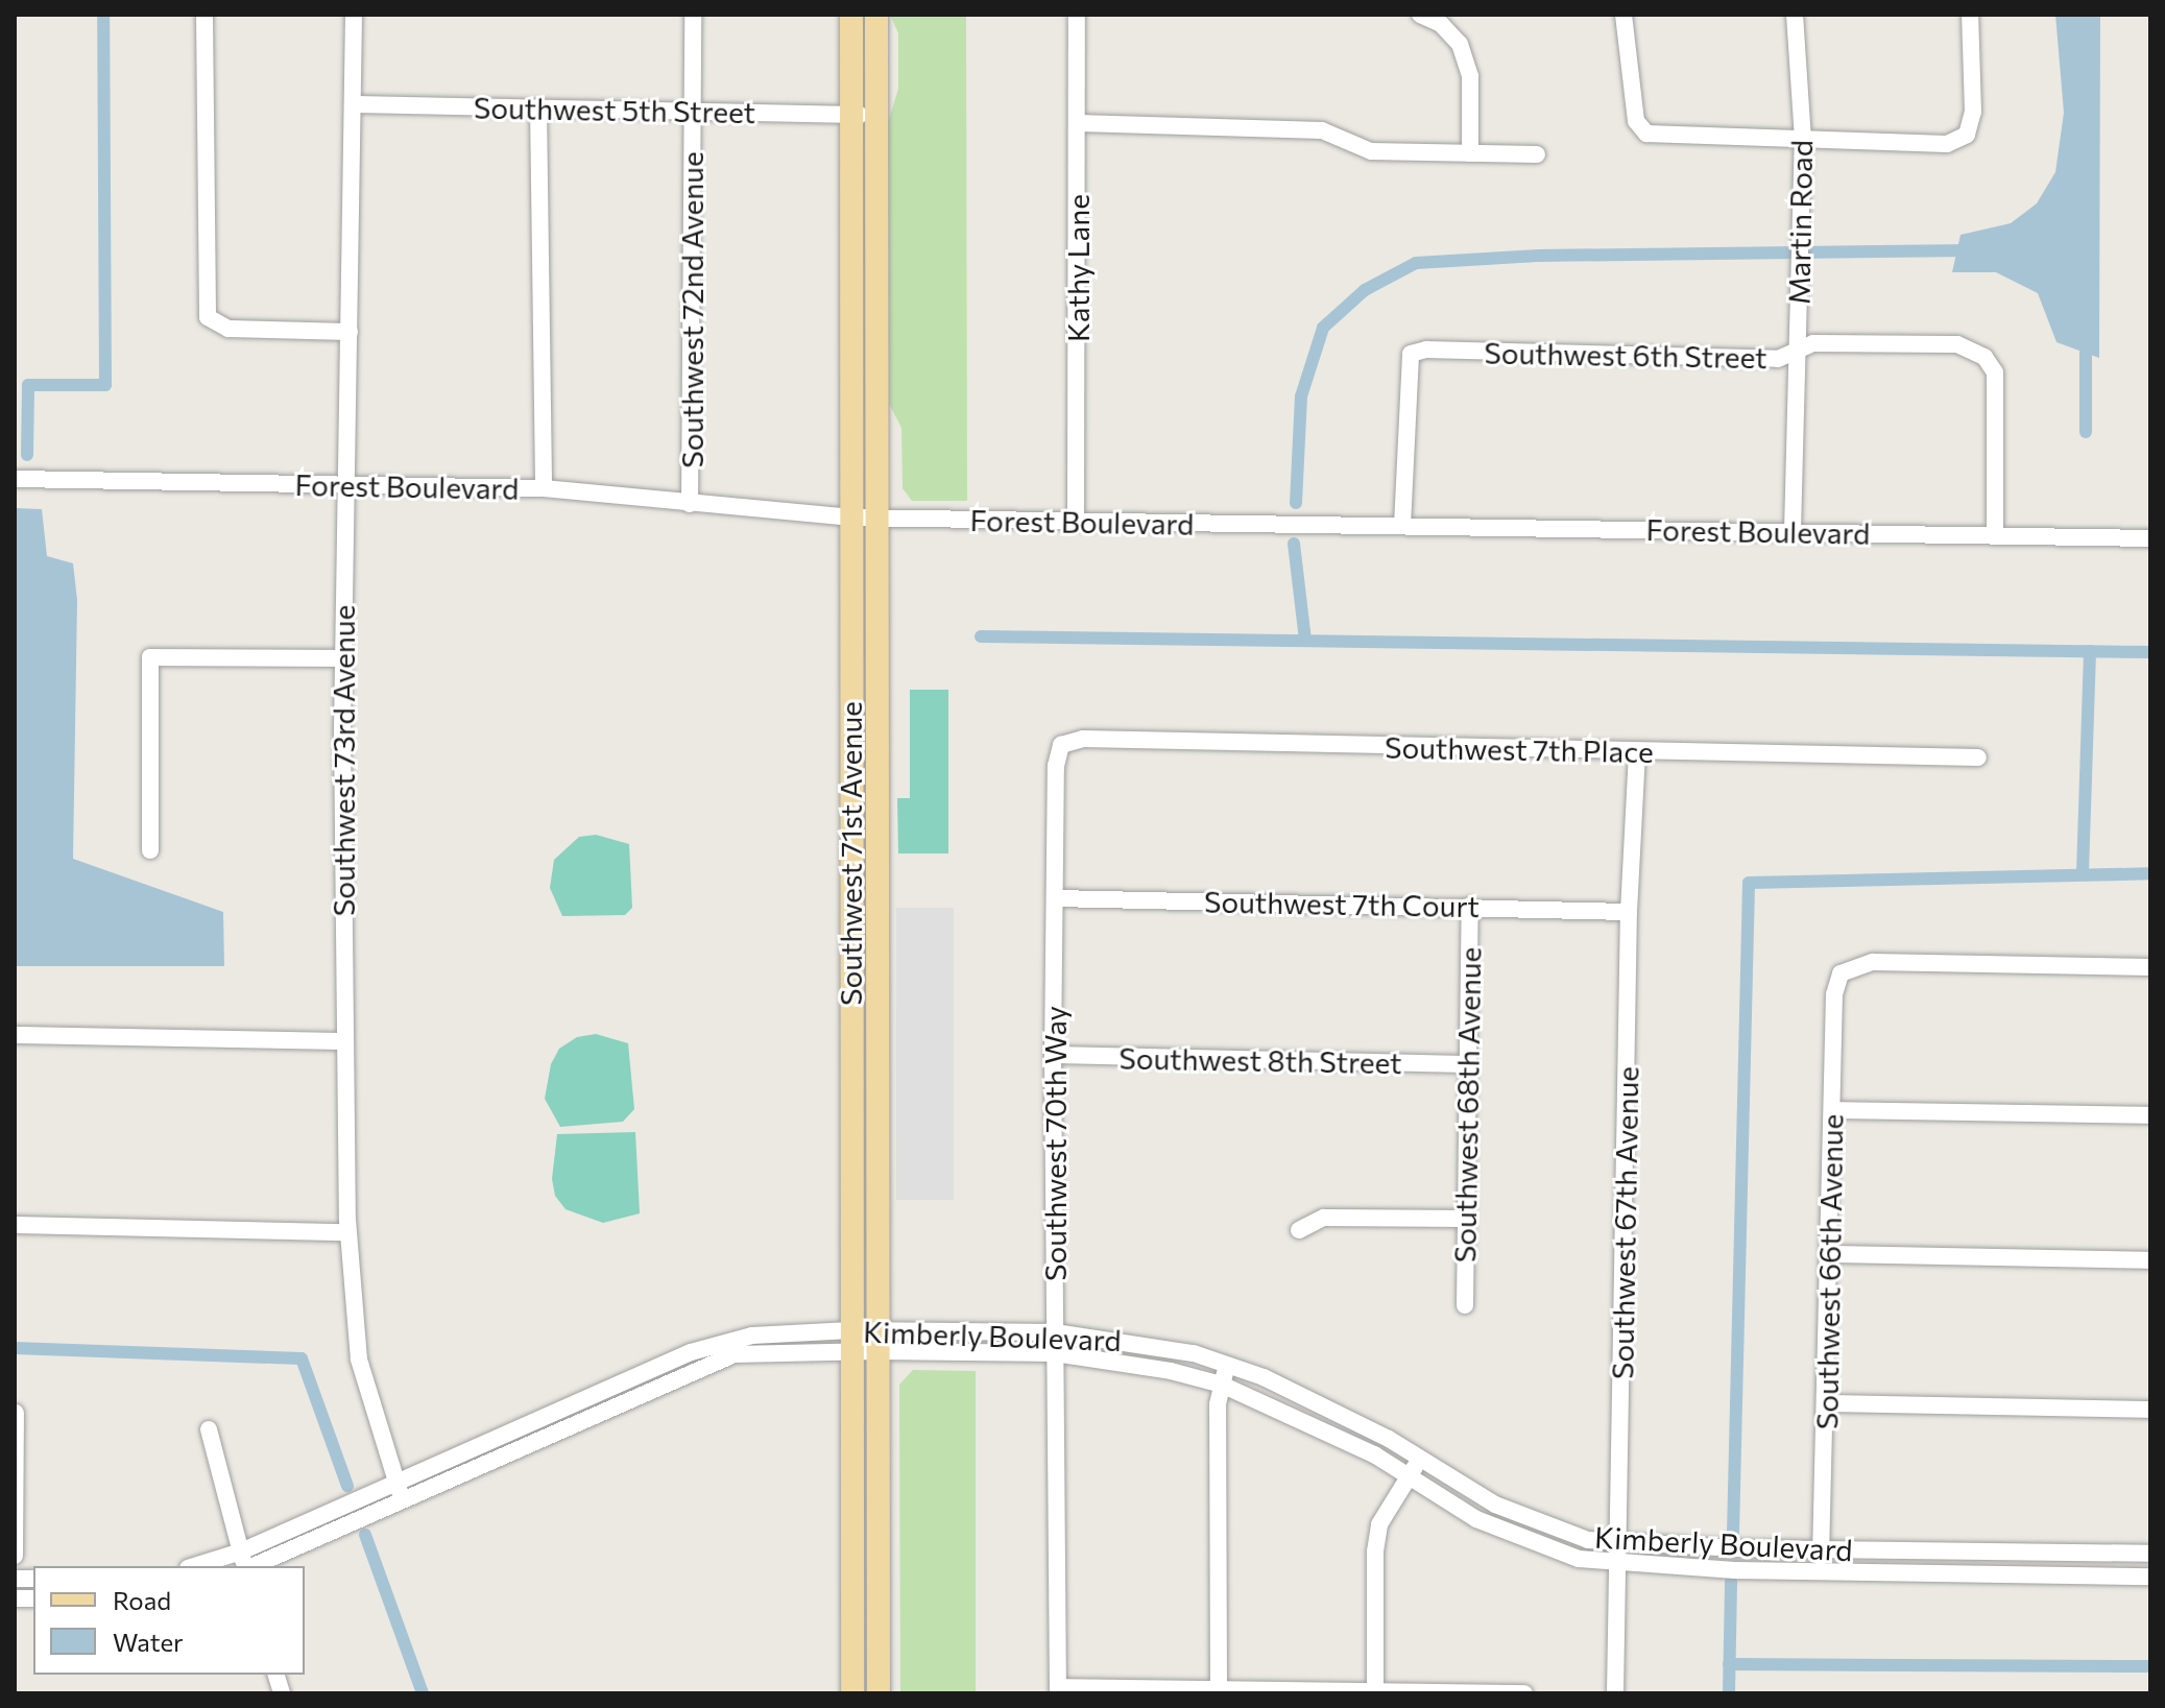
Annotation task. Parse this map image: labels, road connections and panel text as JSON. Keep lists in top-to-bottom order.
{
  "streets": {
    "main road": ["Southwest 71st Avenue"],
    "street": [
      "Southwest 5th Street",
      "Martin Road",
      "Kathy Lane",
      "Southwest 72nd Avenue",
      "Southwest 6th Street",
      "Forest Boulevard",
      "Southwest 7th Place",
      "Southwest 73rd Avenue",
      "Southwest 7th Court",
      "Southwest 8th Street",
      "Southwest 68th Avenue",
      "Southwest 70th Way",
      "Southwest 67th Avenue",
      "Southwest 66th Avenue",
      "Kimberly Boulevard"
    ]
  },
  "crossings": [
    ["Southwest 5th Street", "Southwest 72nd Avenue"],
    ["Southwest 5th Street", "Southwest 73rd Avenue"],
    ["Southwest 5th Street", "Southwest 71st Avenue"],
    ["Martin Road", "Southwest 6th Street"],
    ["Martin Road", "Forest Boulevard"],
    ["Kathy Lane", "Forest Boulevard"],
    ["Southwest 72nd Avenue", "Forest Boulevard"],
    ["Southwest 6th Street", "Forest Boulevard"],
    ["Forest Boulevard", "Southwest 73rd Avenue"],
    ["Forest Boulevard", "Southwest 71st Avenue"],
    ["Southwest 7th Place", "Southwest 70th Way"],
    ["Southwest 7th Place", "Southwest 67th Avenue"],
    ["Southwest 73rd Avenue", "Kimberly Boulevard"],
    ["Southwest 71st Avenue", "Kimberly Boulevard"],
    ["Southwest 7th Court", "Southwest 68th Avenue"],
    ["Southwest 7th Court", "Southwest 70th Way"],
    ["Southwest 7th Court", "Southwest 67th Avenue"],
    ["Southwest 8th Street", "Southwest 68th Avenue"],
    ["Southwest 8th Street", "Southwest 70th Way"],
    ["Southwest 70th Way", "Kimberly Boulevard"],
    ["Southwest 67th Avenue", "Kimberly Boulevard"],
    ["Southwest 66th Avenue", "Kimberly Boulevard"]
  ],
  "legend": ["Road", "Water"]
}
